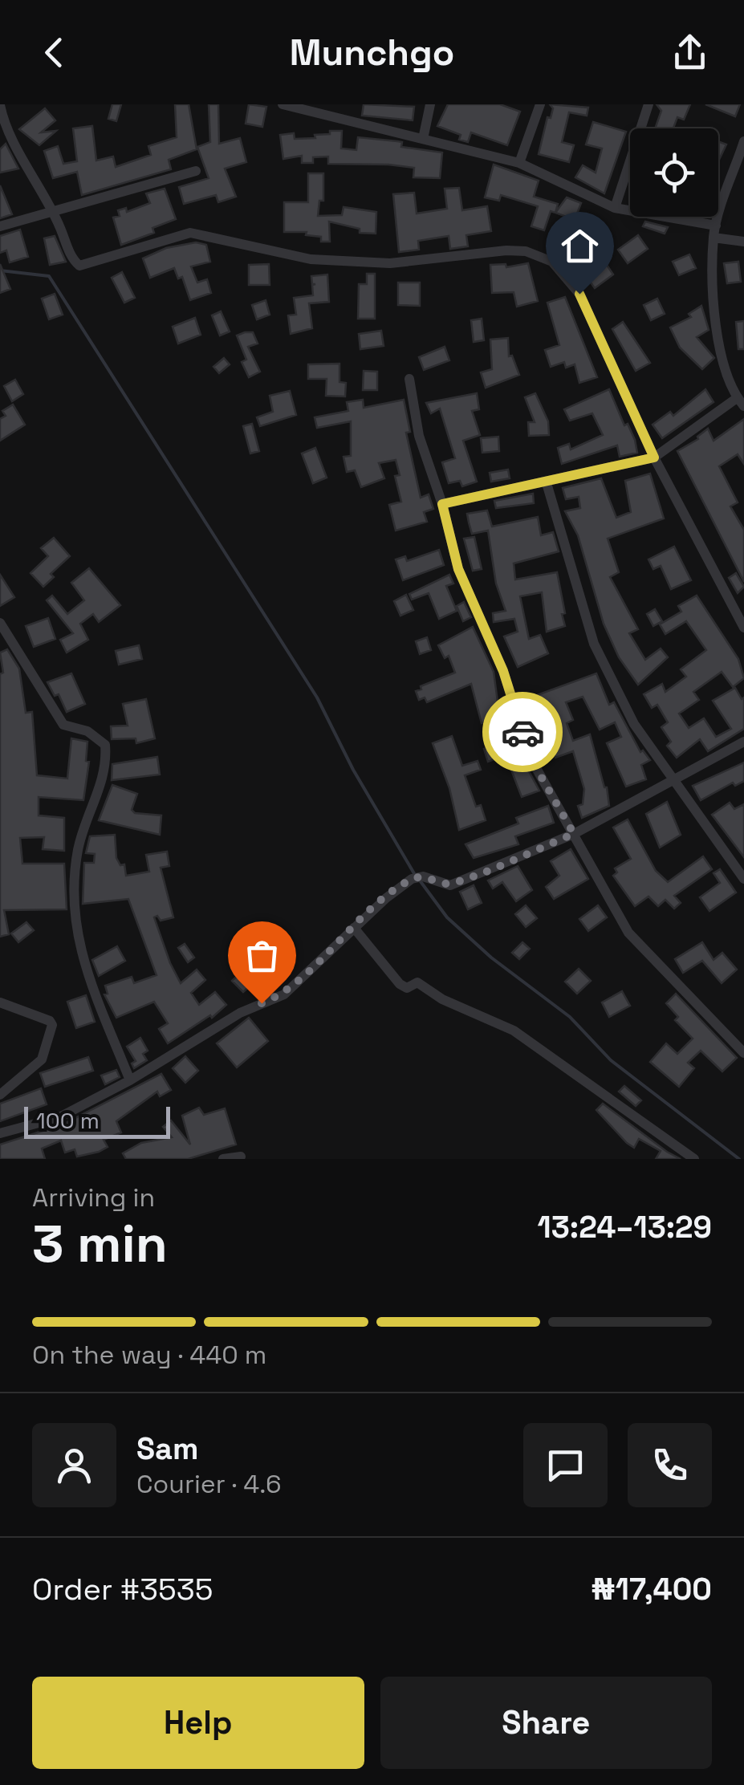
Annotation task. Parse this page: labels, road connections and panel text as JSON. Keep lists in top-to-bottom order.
{
  "scale_bar": "100 m",
  "page": {
    "header": "Munchgo",
    "scale": "100 m",
    "heading": ["3 min", "Arriving in", "13:24–13:29"],
    "panel": [
      "Sam",
      "Courier · 4.6",
      "Order #3535",
      "₦17,400"
    ],
    "bar": "On the way · 440 m",
    "buttons": ["Help", "Share"]
  }
}
